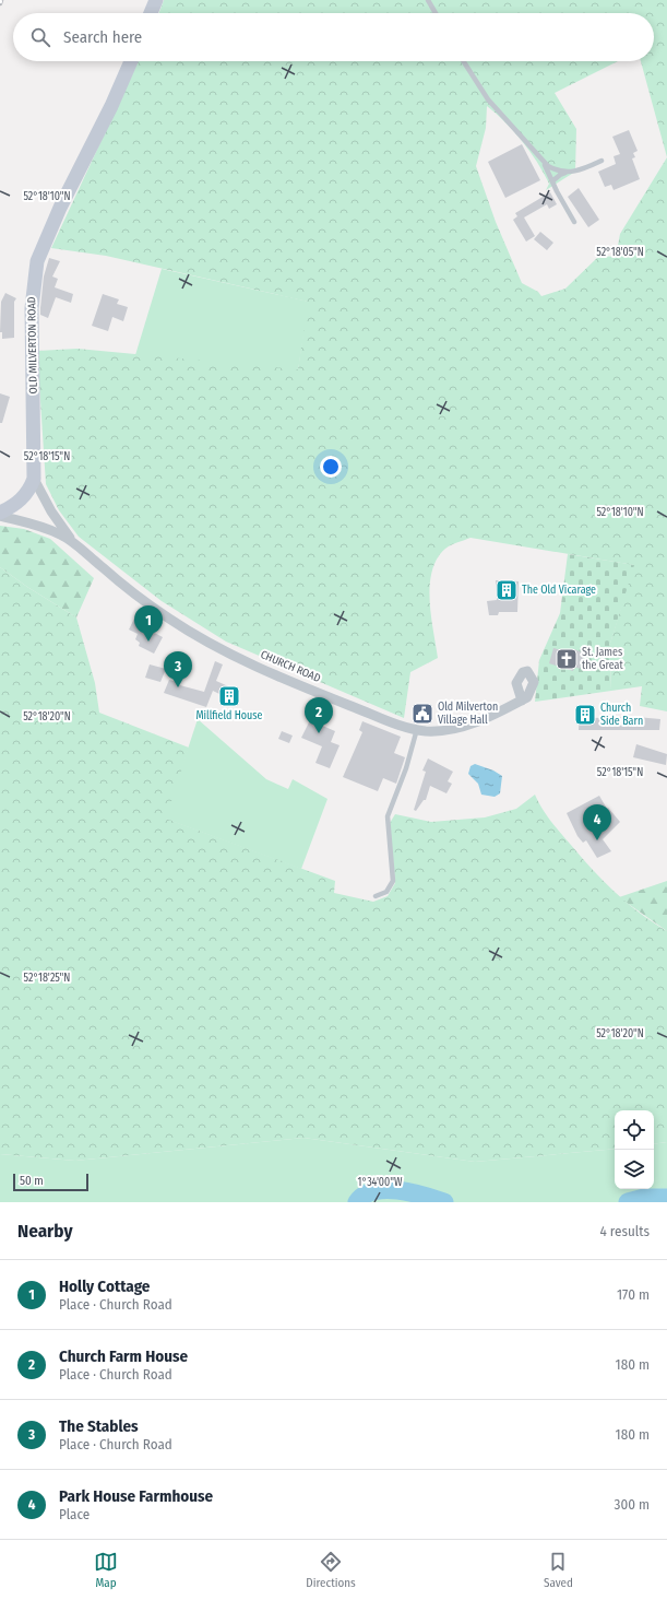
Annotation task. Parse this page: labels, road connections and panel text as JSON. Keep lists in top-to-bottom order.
{
  "streets": {
    "street": ["OLD MILVERTON ROAD", "CHURCH ROAD"]
  },
  "crossings": [
    ["OLD MILVERTON ROAD", "CHURCH ROAD"]
  ],
  "places": {
    "building": ["The Old Vicarage", "Millfield House", "Church Side Barn"],
    "church": ["St. James the Great"],
    "public building": ["Old Milverton Village Hall"]
  },
  "scale_bar": "50 m",
  "page": {
    "search": "Search here",
    "pins": [
      "1",
      "3",
      "2",
      "4"
    ],
    "scale": "50 m",
    "heading": ["Nearby", "4 results"],
    "list": [
      {
        "mark": "1",
        "name": "Holly Cottage",
        "note": "Place · Church Road",
        "value": "170 m"
      },
      {
        "mark": "2",
        "name": "Church Farm House",
        "note": "Place · Church Road",
        "value": "180 m"
      },
      {
        "mark": "3",
        "name": "The Stables",
        "note": "Place · Church Road",
        "value": "180 m"
      },
      {
        "mark": "4",
        "name": "Park House Farmhouse",
        "note": "Place",
        "value": "300 m"
      }
    ],
    "nav": ["Map", "Directions", "Saved"]
  },
  "coordinates": [
    "52°18'10\"N",
    "52°18'05\"N",
    "52°18'15\"N",
    "52°18'20\"N",
    "52°18'25\"N",
    "1°34'00\"W"
  ]
}
